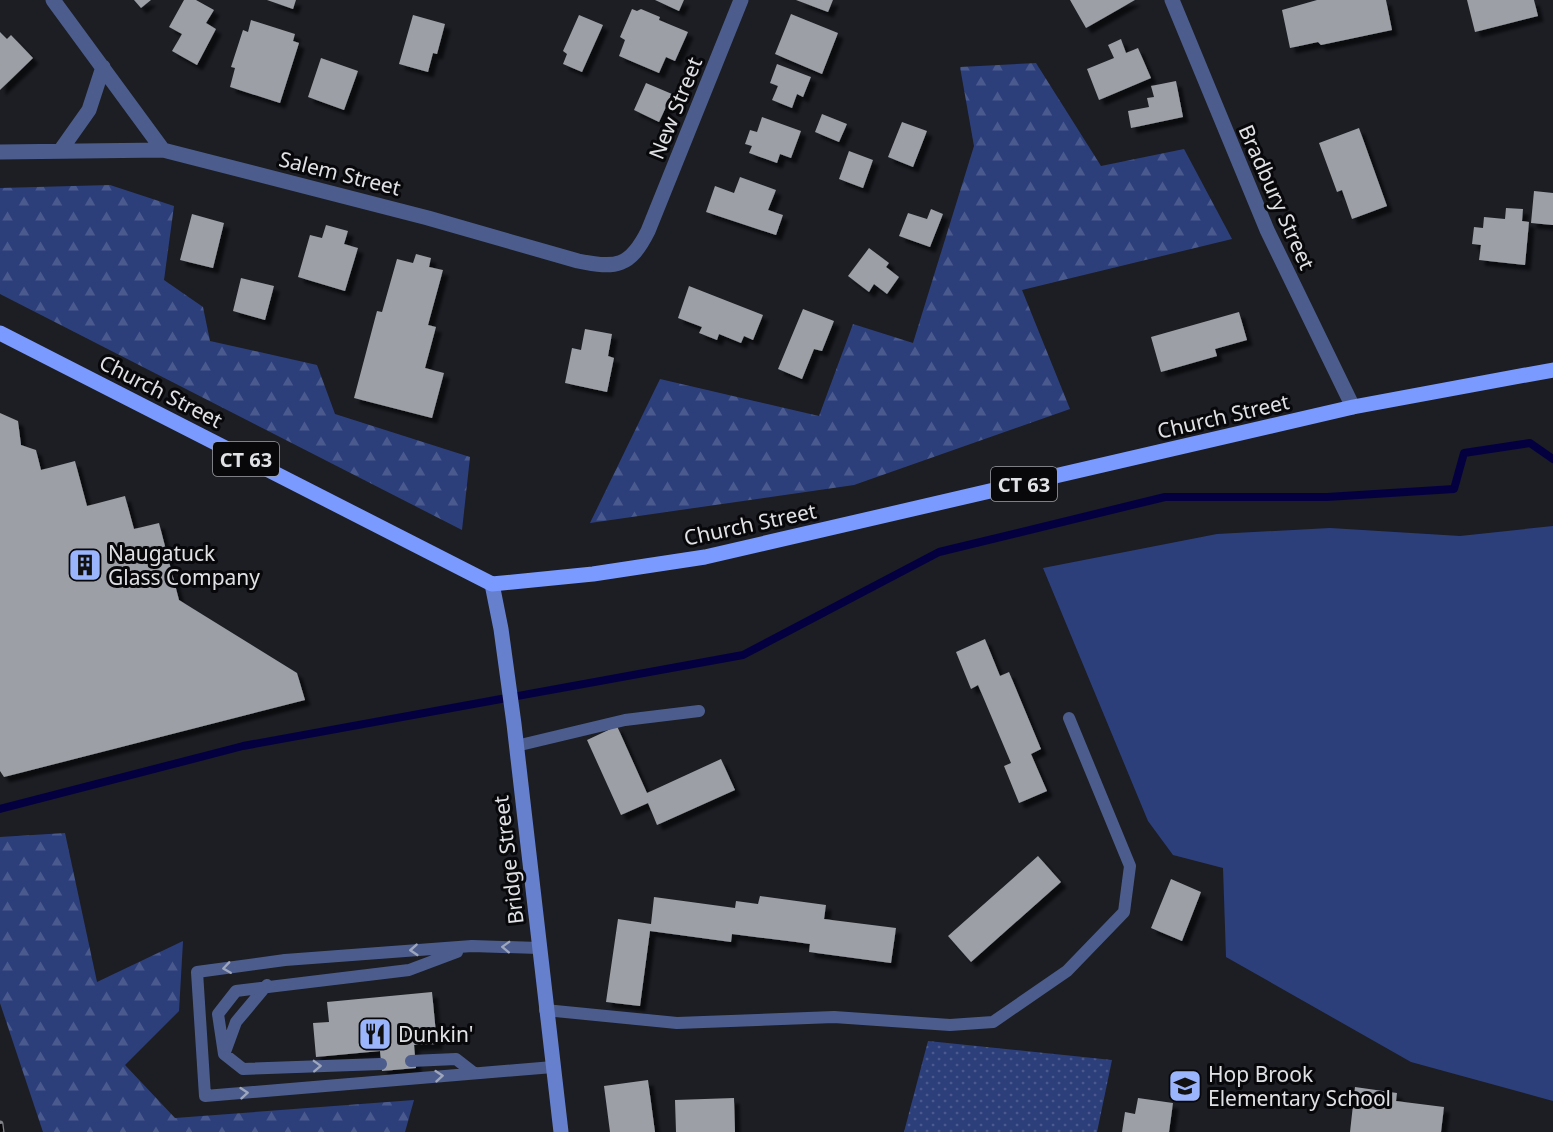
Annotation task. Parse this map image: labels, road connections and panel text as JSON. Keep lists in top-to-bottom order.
{
  "streets": {
    "main road": ["Church Street", "CT 63", "Bridge Street"],
    "street": ["New Street", "Salem Street", "Bradbury Street"]
  },
  "crossings": [
    ["New Street", "Salem Street"],
    ["Bradbury Street", "Church Street"],
    ["Church Street", "Bridge Street"]
  ],
  "places": {
    "building": ["Naugatuck Glass Company"],
    "restaurant": ["Dunkin'"],
    "school or university": ["Hop Brook Elementary School"]
  }
}
